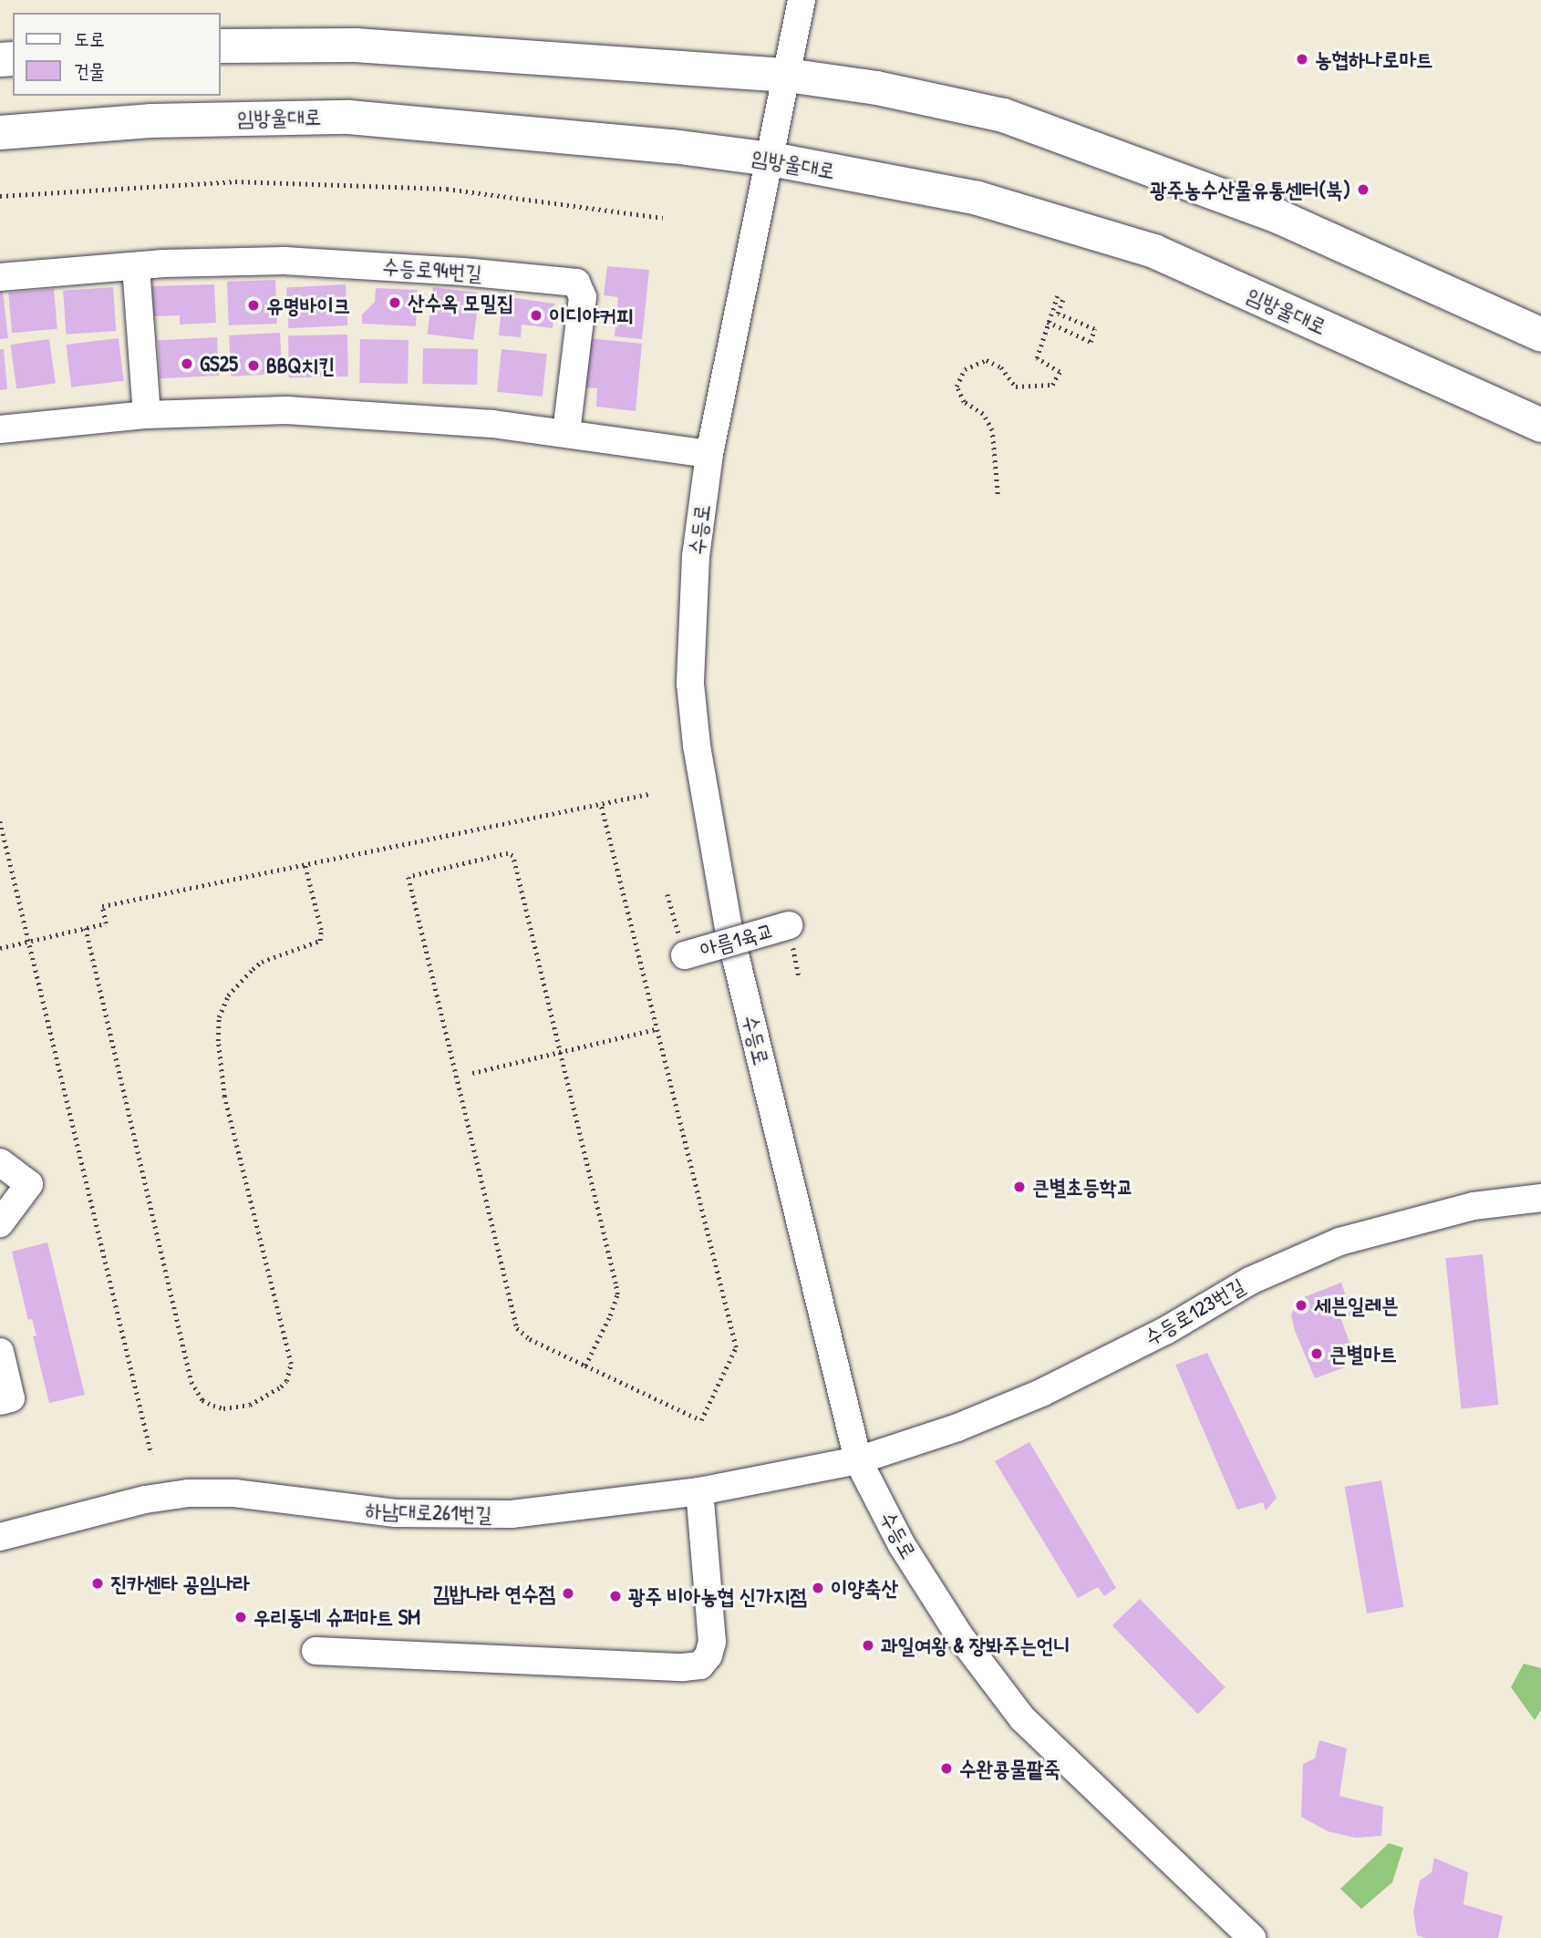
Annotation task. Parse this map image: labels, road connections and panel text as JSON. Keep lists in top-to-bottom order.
{
  "streets": {
    "main road": ["임방울대로"],
    "street": [
      "수등로94번길",
      "수등로",
      "아름1육교",
      "수등로123번길",
      "하남대로261번길"
    ]
  },
  "crossings": [
    ["임방울대로", "수등로"],
    ["수등로", "수등로123번길"],
    ["수등로", "하남대로261번길"],
    ["수등로123번길", "하남대로261번길"]
  ],
  "places": [
    "농협하나로마트",
    "광주농수산물유통센터(북)",
    "산수옥 모밀집",
    "유명바이크",
    "이디야커피",
    "GS25",
    "BBQ치킨",
    "큰별초등학교",
    "세븐일레븐",
    "큰별마트",
    "진카센타 공임나라",
    "이양축산",
    "김밥나라 연수점",
    "광주 비아농협 신가지점",
    "우리동네 슈퍼마트 SM",
    "과일여왕 & 장봐주는언니",
    "수완콩물팥죽"
  ],
  "legend": ["도로", "건물"]
}
